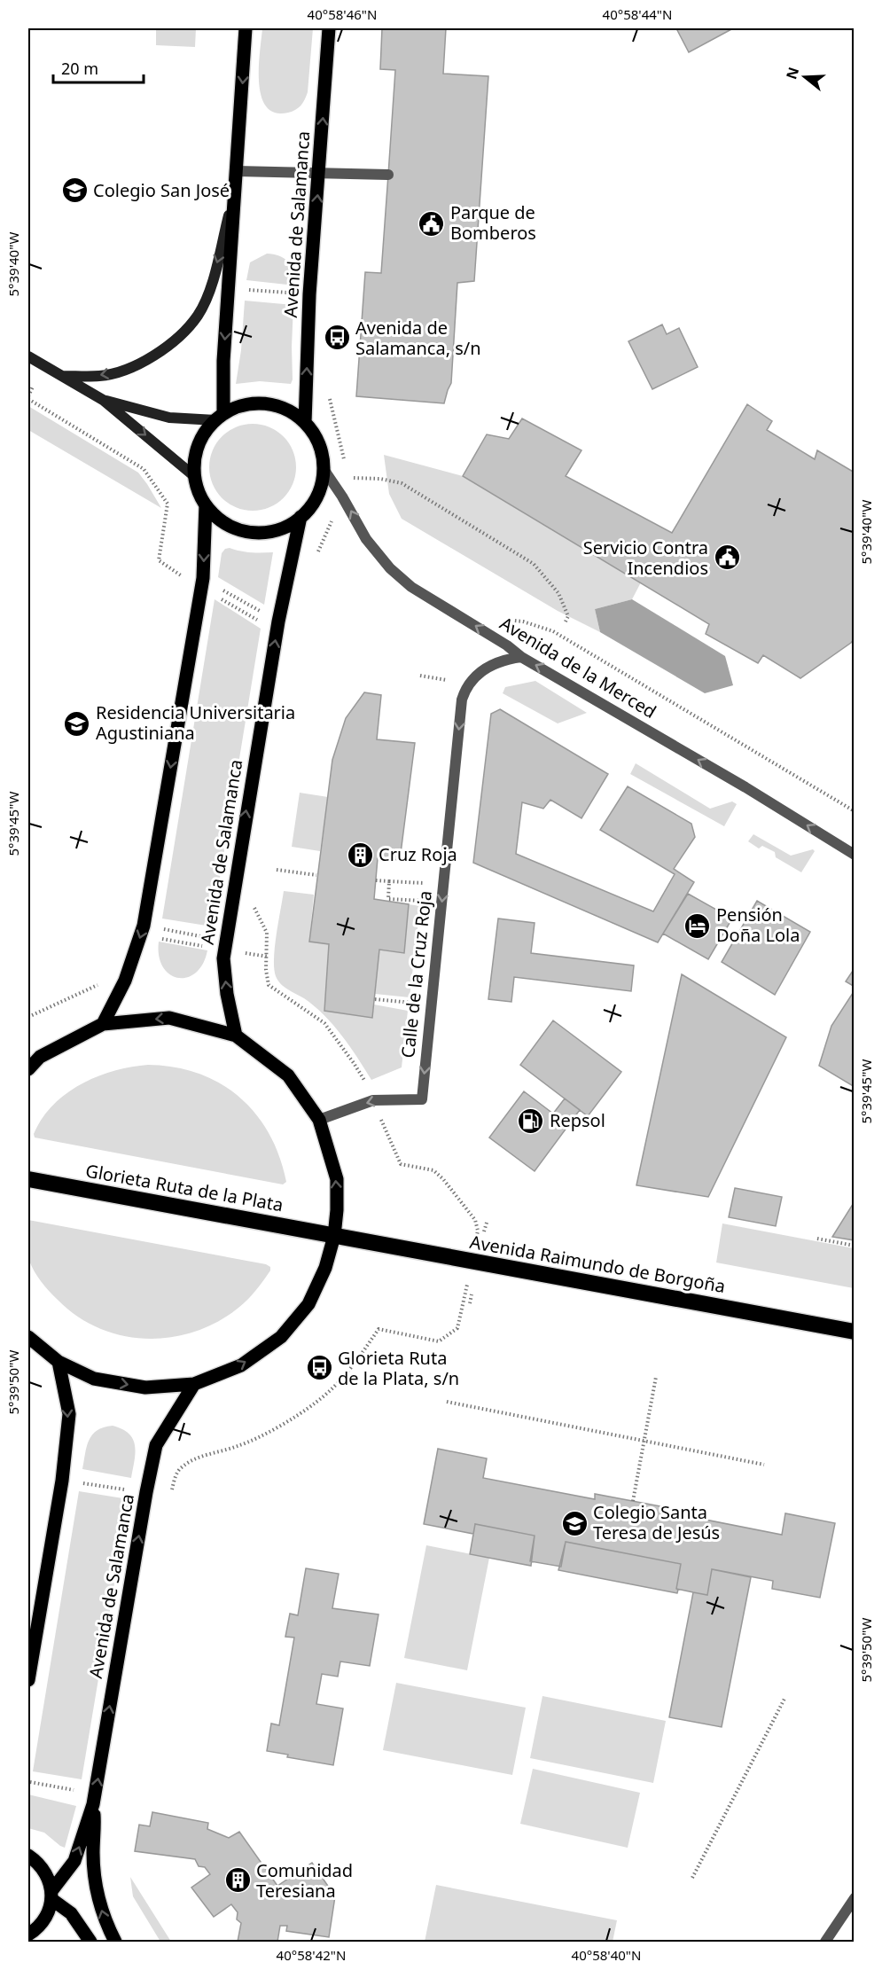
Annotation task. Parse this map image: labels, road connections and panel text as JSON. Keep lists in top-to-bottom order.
{
  "streets": {
    "highway": ["Glorieta Ruta de la Plata", "Avenida Raimundo de Borgoña"],
    "main road": ["Avenida de Salamanca"],
    "street": ["Avenida de la Merced", "Calle de la Cruz Roja"]
  },
  "crossings": [
    ["Avenida de Salamanca", "Avenida de la Merced"],
    ["Avenida de la Merced", "Calle de la Cruz Roja"],
    ["Glorieta Ruta de la Plata", "Avenida Raimundo de Borgoña"]
  ],
  "one_way": ["Avenida de la Merced", "Calle de la Cruz Roja"],
  "places": {
    "school or university": ["Colegio San José", "Residencia Universitaria Agustiniana", "Colegio Santa Teresa de Jesús"],
    "public building": ["Parque de Bomberos", "Servicio Contra Incendios"],
    "bus stop": ["Avenida de Salamanca, s/n", "Glorieta Ruta de la Plata, s/n"],
    "building": ["Cruz Roja", "Comunidad Teresiana"],
    "hotel": ["Pensión Doña Lola"],
    "fuel station": ["Repsol"]
  },
  "scale_bar": "20 m",
  "north": "left",
  "coordinates": [
    "40°58'46\"N",
    "40°58'44\"N",
    "5°39'40\"W",
    "5°39'45\"W",
    "5°39'50\"W",
    "40°58'42\"N",
    "40°58'40\"N"
  ]
}
